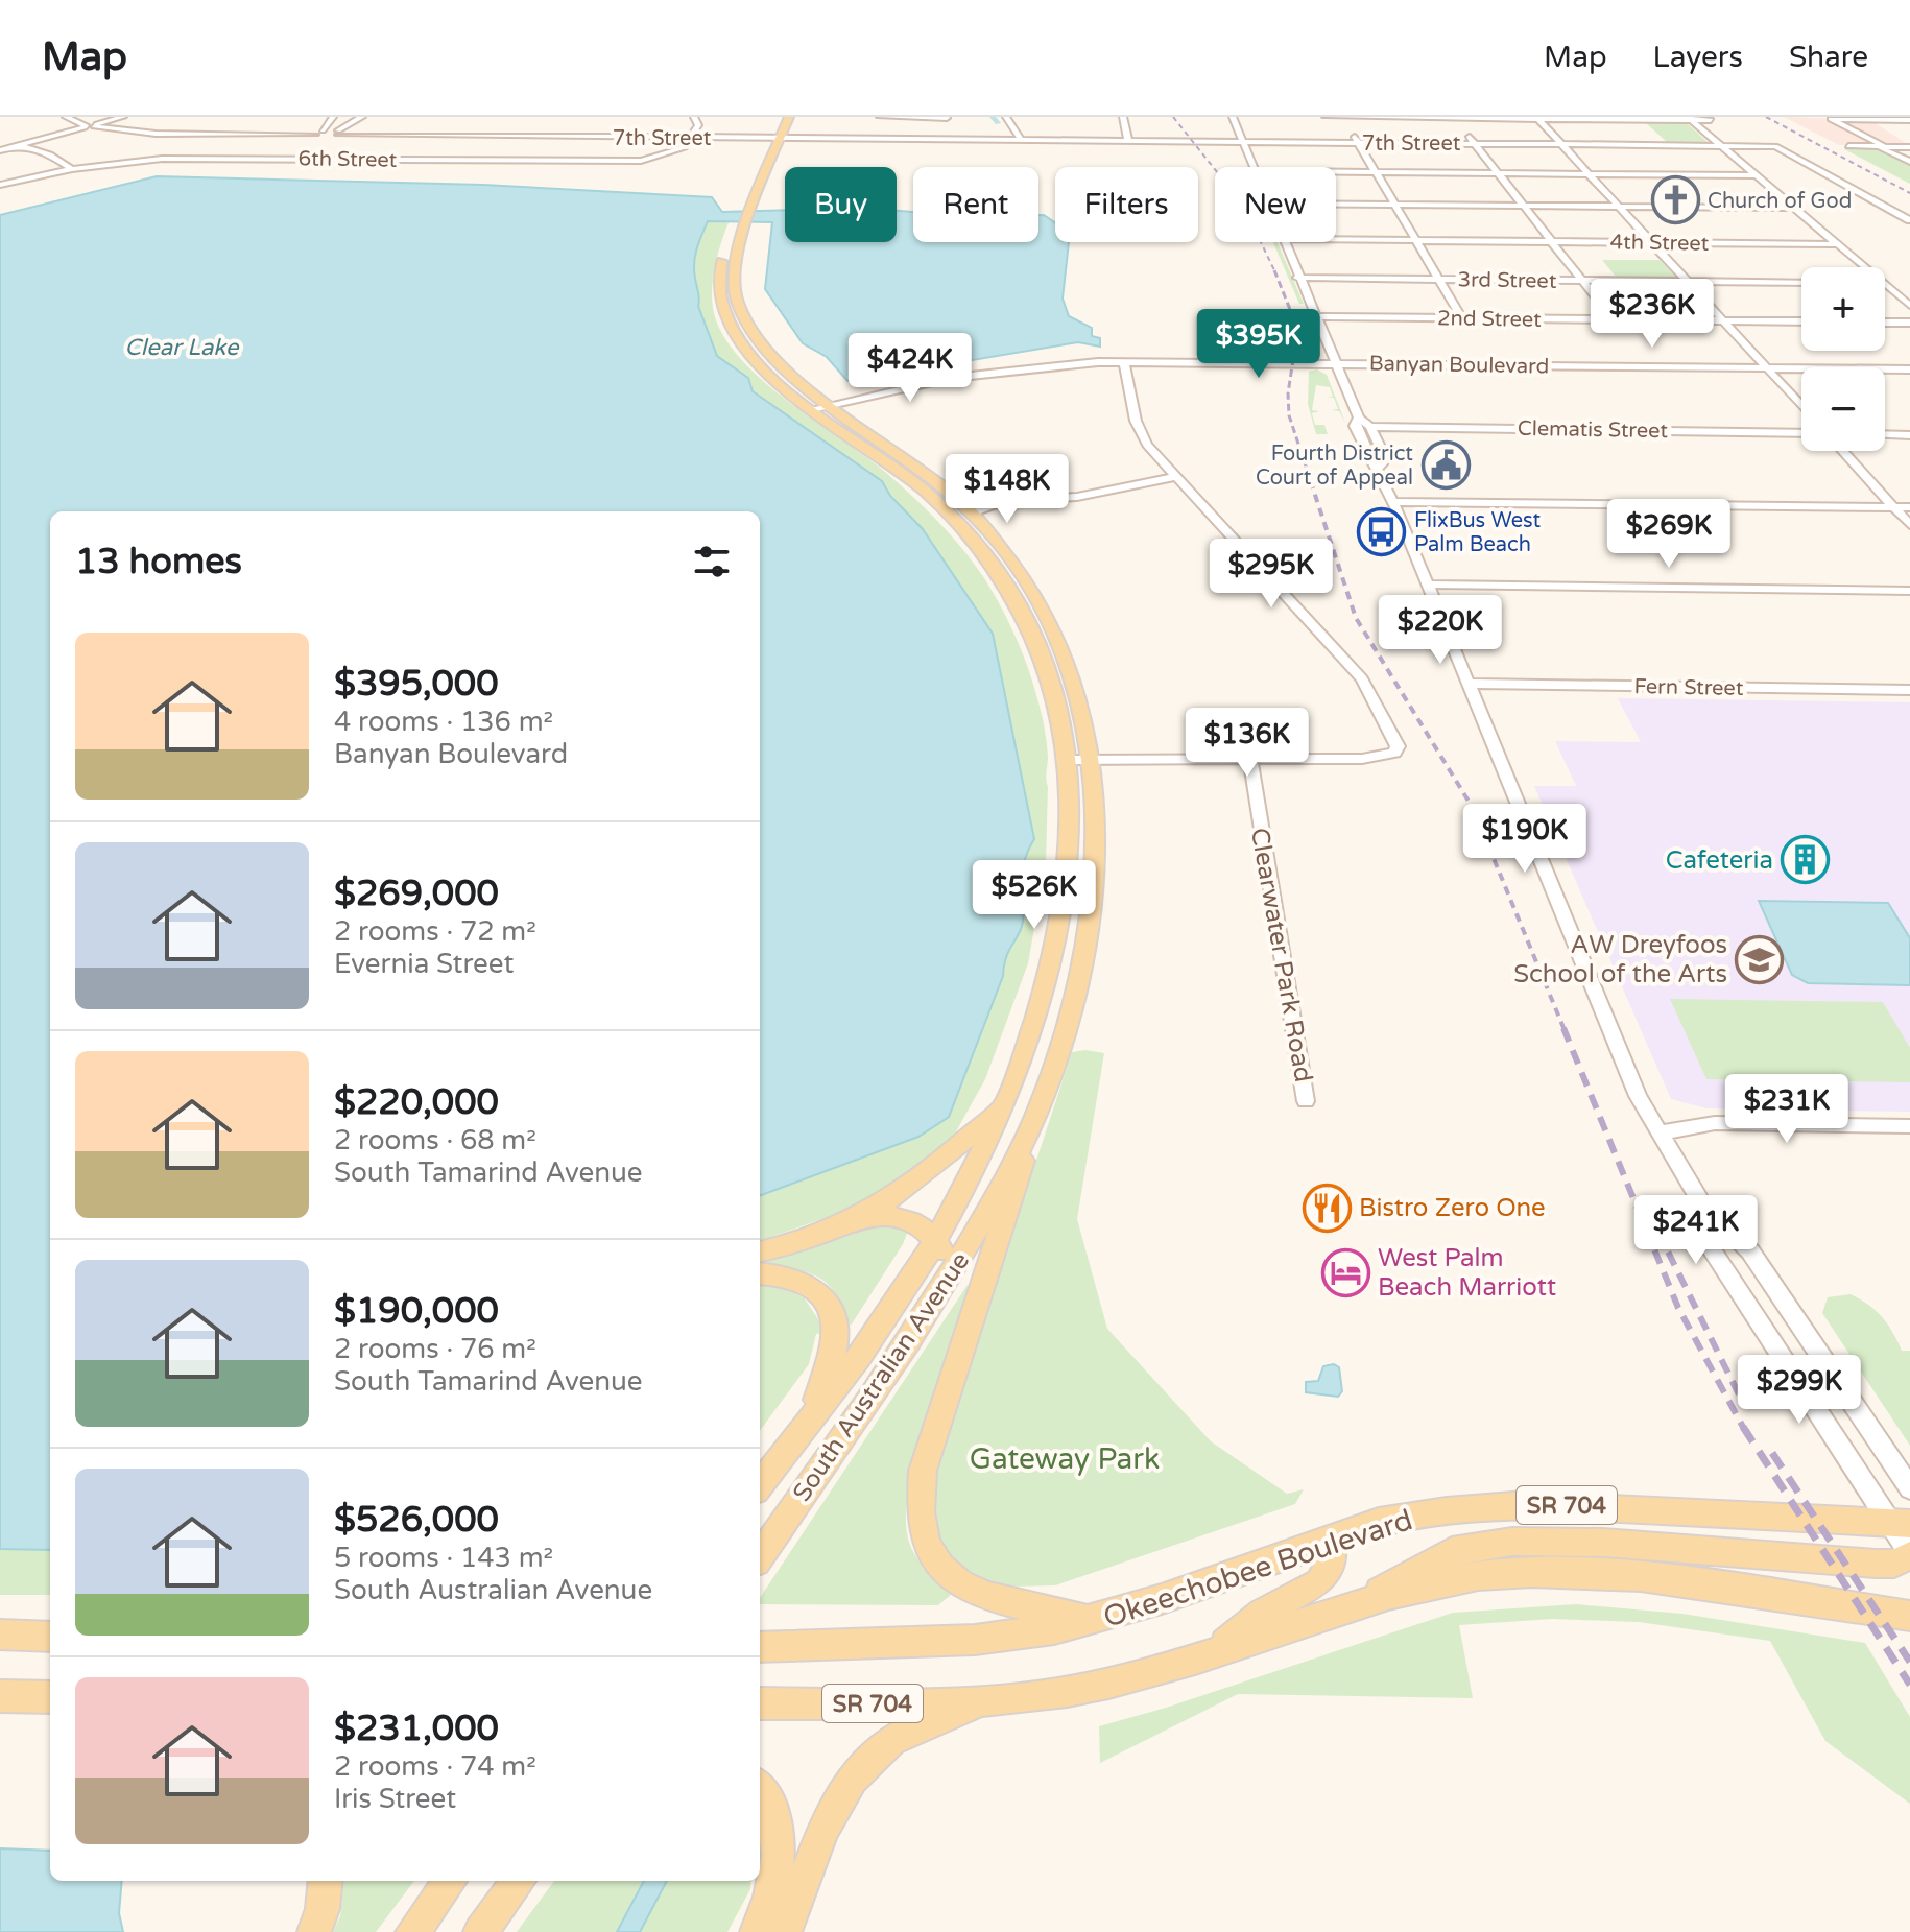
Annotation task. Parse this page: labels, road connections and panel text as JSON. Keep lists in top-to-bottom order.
{
  "streets": {
    "main road": ["South Australian Avenue", "SR 704", "Okeechobee Boulevard"],
    "street": [
      "7th Street",
      "6th Street",
      "4th Street",
      "3rd Street",
      "2nd Street",
      "Banyan Boulevard",
      "Clematis Street",
      "Fern Street",
      "Clearwater Park Road"
    ]
  },
  "crossings": [
    ["7th Street", "6th Street"],
    ["7th Street", "South Australian Avenue"],
    ["Banyan Boulevard", "South Australian Avenue"]
  ],
  "water": ["Clear Lake"],
  "parks": ["Gateway Park"],
  "places": {
    "church": ["Church of God"],
    "public building": ["Fourth District Court of Appeal"],
    "bus stop": ["FlixBus West Palm Beach"],
    "building": ["Cafeteria"],
    "school or university": ["AW Dreyfoos School of the Arts"],
    "restaurant": ["Bistro Zero One"],
    "hotel": ["West Palm Beach Marriott"]
  },
  "page": {
    "header": "Map",
    "nav": ["Map", "Layers", "Share"],
    "chip": [
      "Buy",
      "Rent",
      "Filters",
      "New"
    ],
    "map_buttons": ["+", "−"],
    "price": [
      "$236K",
      "$395K",
      "$424K",
      "$148K",
      "$269K",
      "$295K",
      "$220K",
      "$136K",
      "$190K",
      "$526K",
      "$231K",
      "$241K",
      "$299K"
    ],
    "heading": "13 homes",
    "list": [
      {
        "name": "$395,000",
        "note": "4 rooms · 136 m² · Banyan Boulevard"
      },
      {
        "name": "$269,000",
        "note": "2 rooms · 72 m² · Evernia Street"
      },
      {
        "name": "$220,000",
        "note": "2 rooms · 68 m² · South Tamarind Avenue"
      },
      {
        "name": "$190,000",
        "note": "2 rooms · 76 m² · South Tamarind Avenue"
      },
      {
        "name": "$526,000",
        "note": "5 rooms · 143 m² · South Australian Avenue"
      },
      {
        "name": "$231,000",
        "note": "2 rooms · 74 m² · Iris Street"
      }
    ]
  }
}
